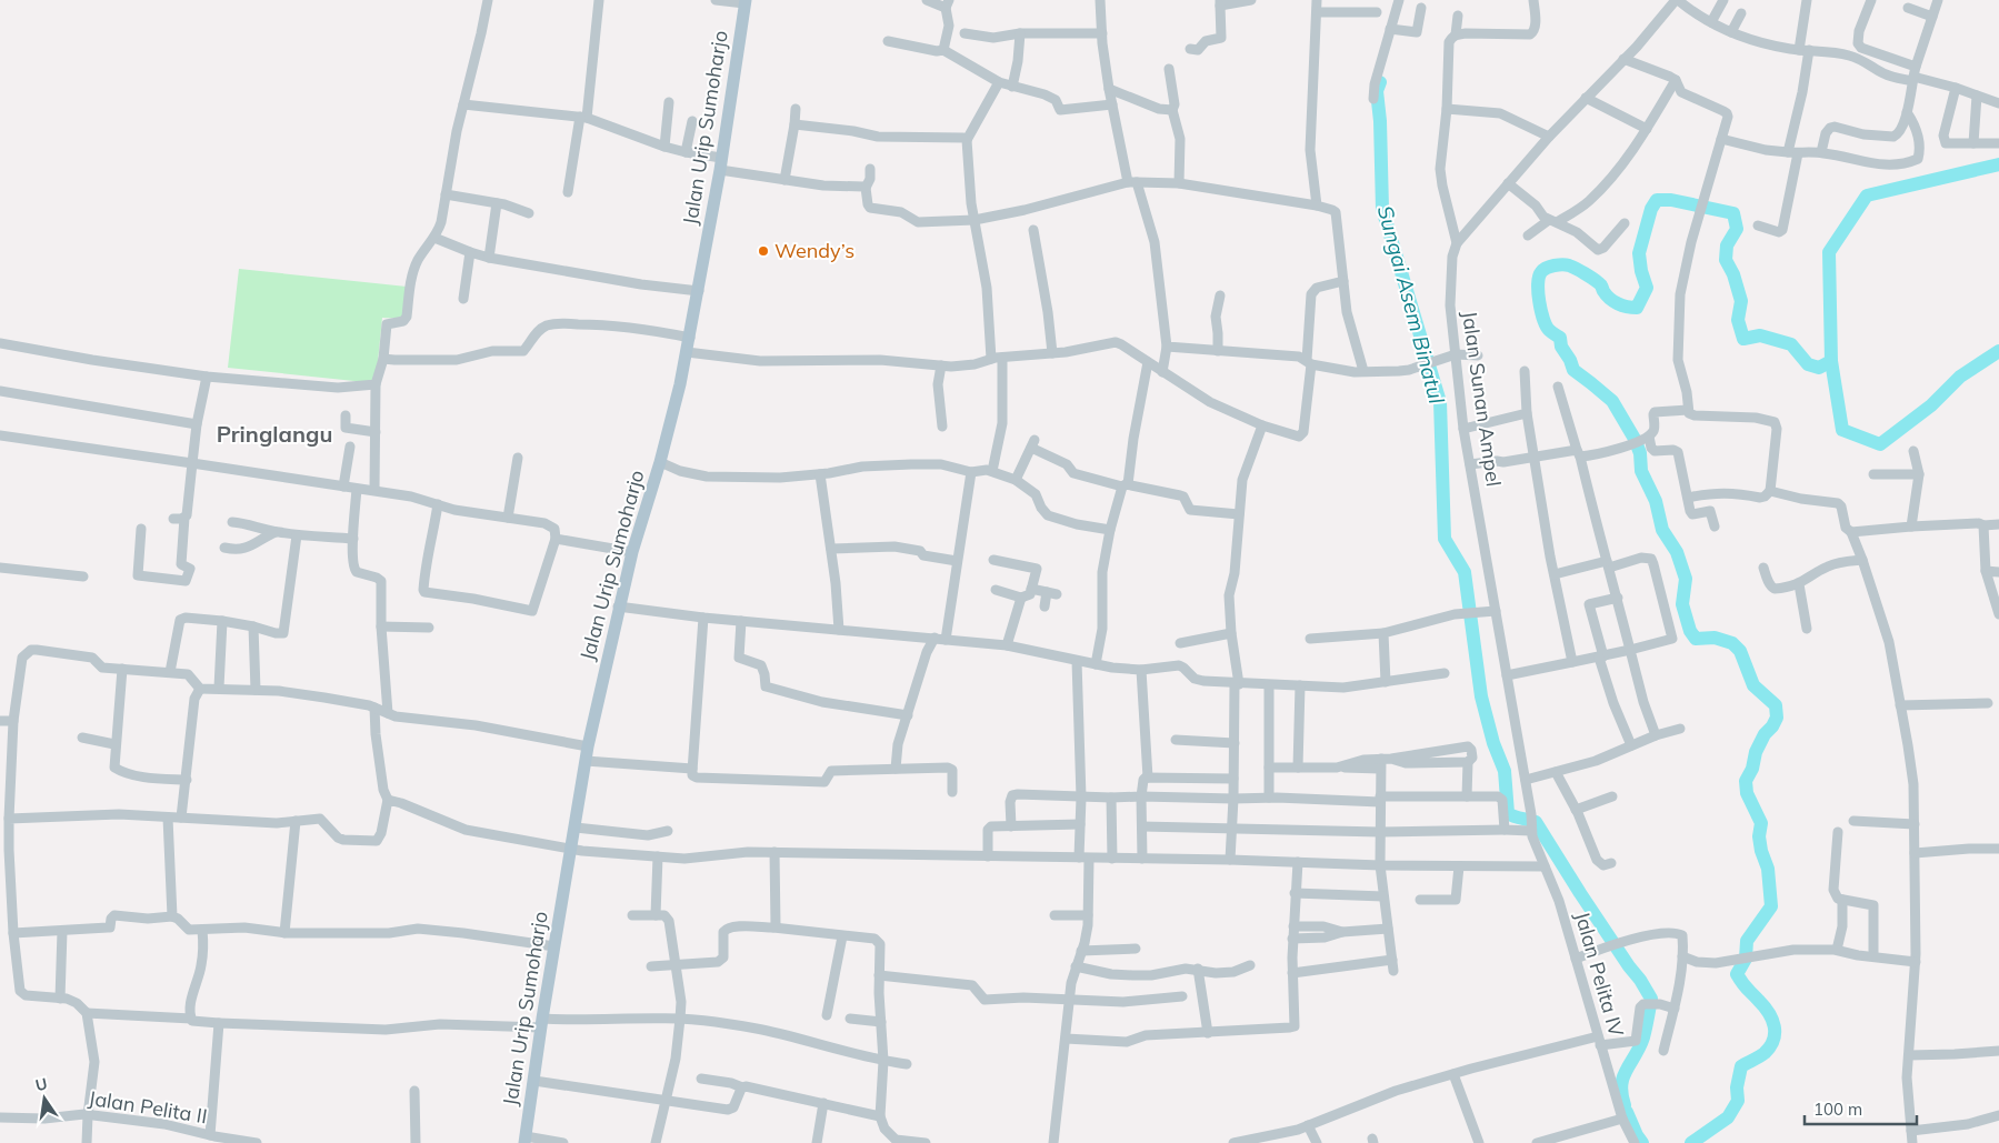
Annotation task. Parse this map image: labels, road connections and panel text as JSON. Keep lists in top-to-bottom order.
{
  "streets": {
    "main road": ["Jalan Urip Sumoharjo"],
    "street": ["Jalan Sunan Ampel", "Jalan Pelita IV", "Jalan Pelita II"]
  },
  "crossings": [
    ["Jalan Sunan Ampel", "Jalan Pelita IV"]
  ],
  "districts": ["Pringlangu"],
  "water": ["Sungai Asem Binatul"],
  "places": ["Wendy’s"],
  "scale_bar": "100 m",
  "north": "top"
}
